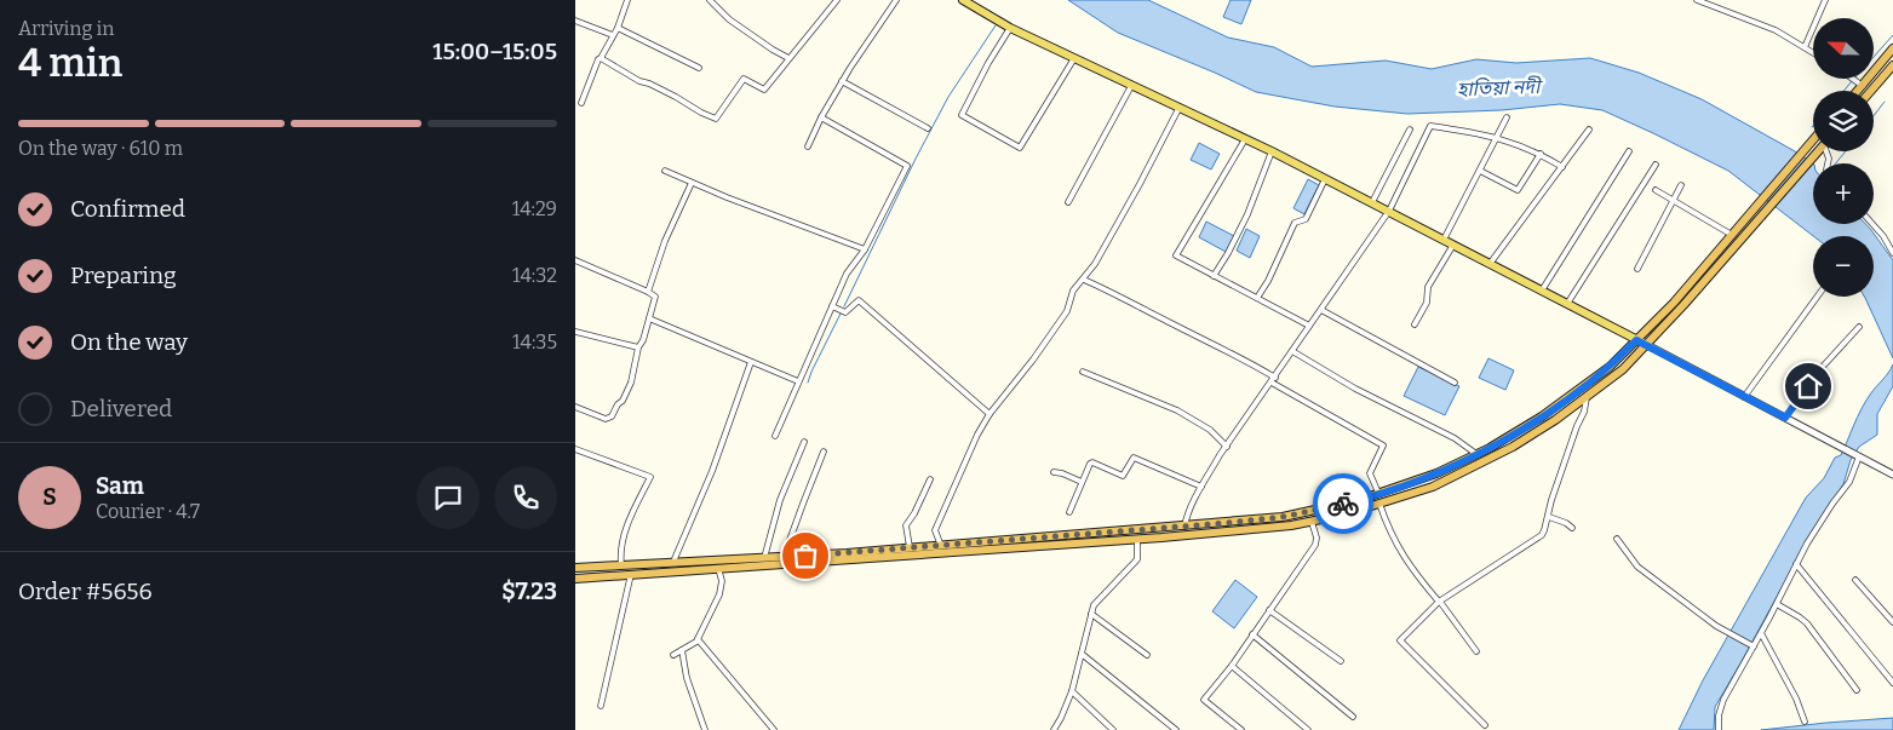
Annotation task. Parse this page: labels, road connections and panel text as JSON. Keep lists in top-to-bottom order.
{
  "water": ["হাতিয়া নদী"],
  "north": "left",
  "page": {
    "heading": ["4 min", "Arriving in", "15:00–15:05"],
    "panel": [
      "Sam",
      "Courier · 4.7",
      "Order #5656",
      "$7.23"
    ],
    "map_buttons": ["+", "−"],
    "bar": "On the way · 610 m",
    "list": [
      ["Confirmed", "14:29"],
      ["Preparing", "14:32"],
      ["On the way", "14:35"],
      "Delivered"
    ],
    "round": "S"
  }
}
